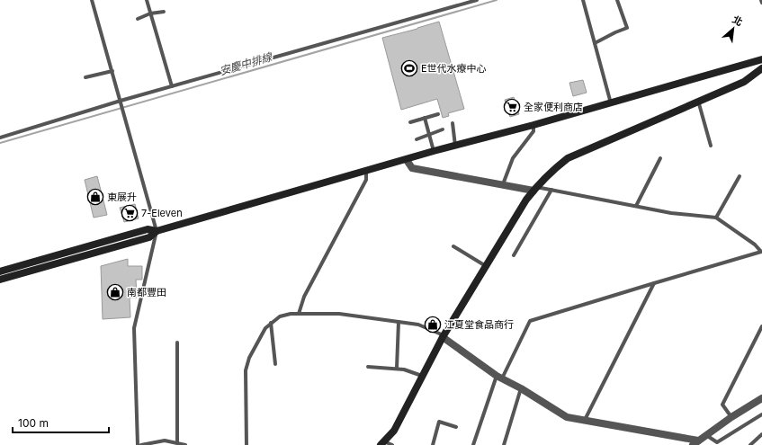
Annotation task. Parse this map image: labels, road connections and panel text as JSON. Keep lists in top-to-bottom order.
{
  "water": ["安慶中排線"],
  "places": {
    "sports": ["E世代水療中心"],
    "supermarket": ["全家便利商店", "7-Eleven"],
    "shop": ["東展升", "南都豐田", "江夏堂食品商行"]
  },
  "scale_bar": "100 m",
  "north": "top right"
}
